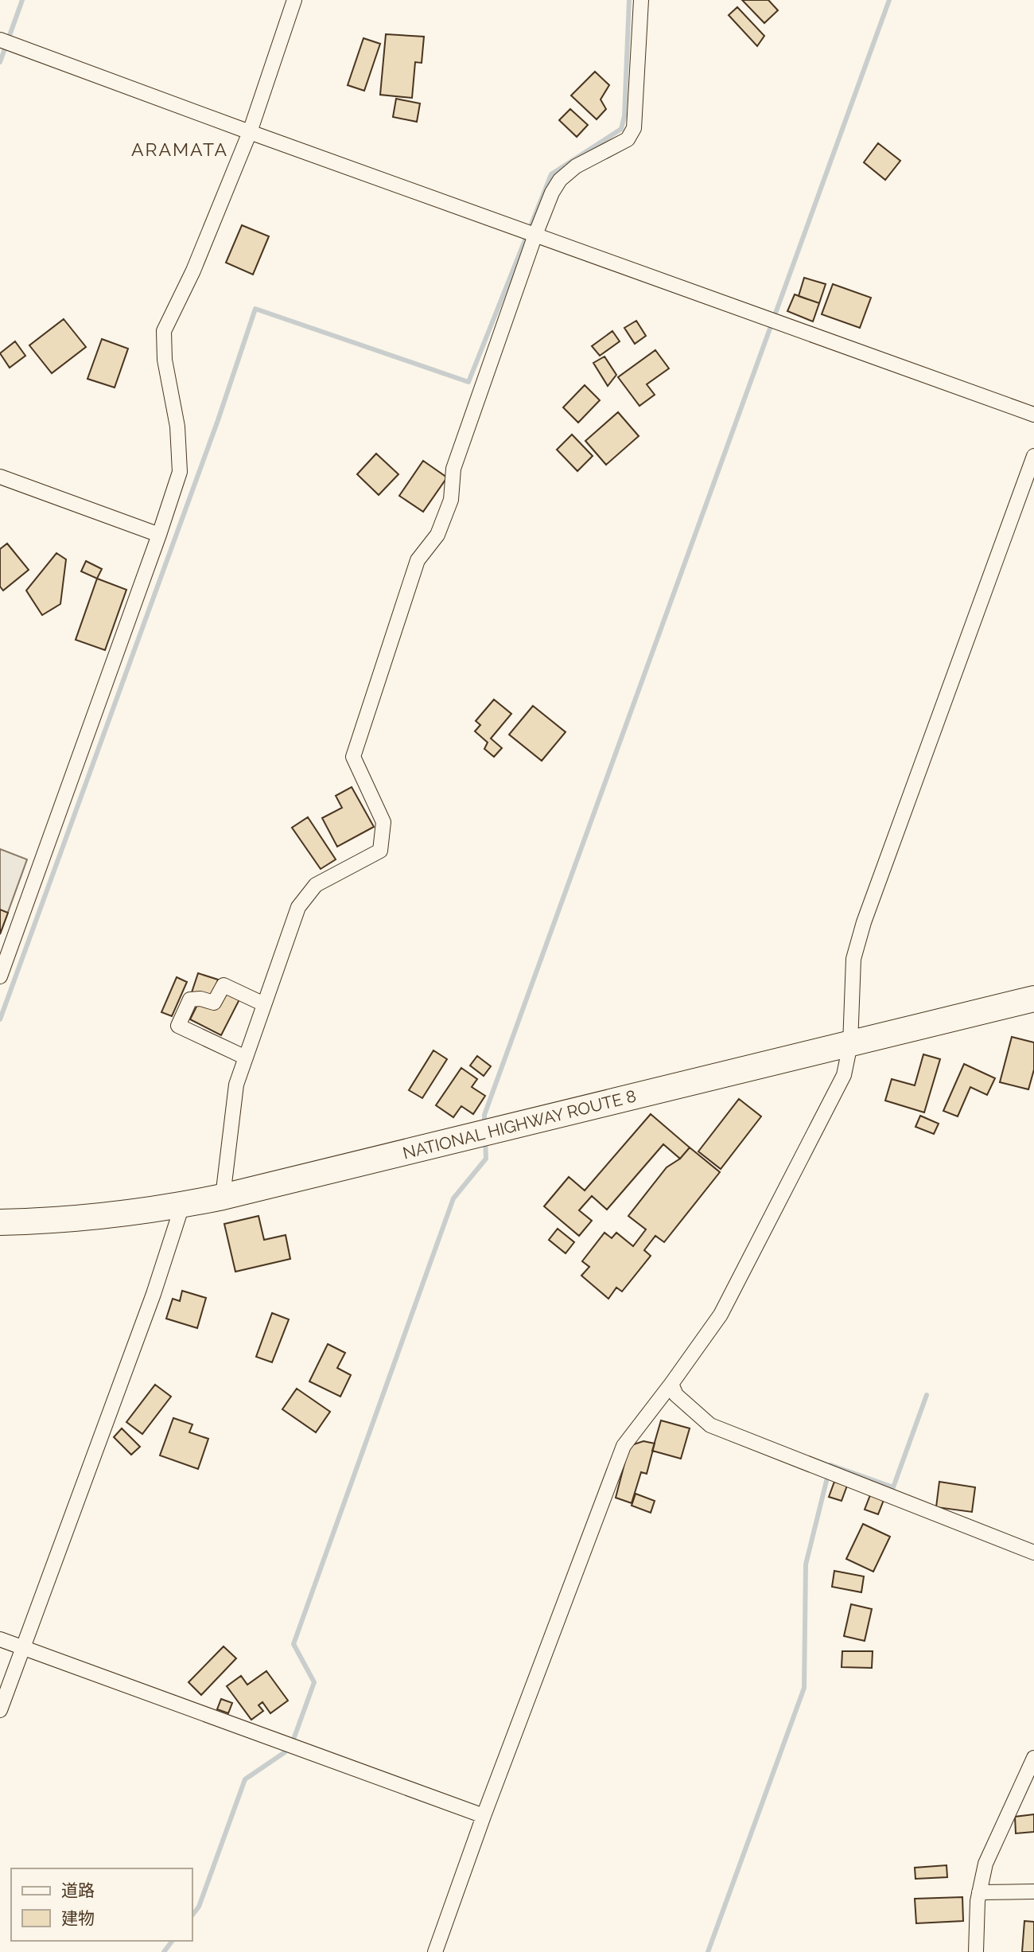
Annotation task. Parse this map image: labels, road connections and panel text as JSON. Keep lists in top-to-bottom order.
{
  "streets": {
    "highway": ["NATIONAL HIGHWAY ROUTE 8"]
  },
  "districts": ["ARAMATA"],
  "legend": ["道路", "建物"]
}
